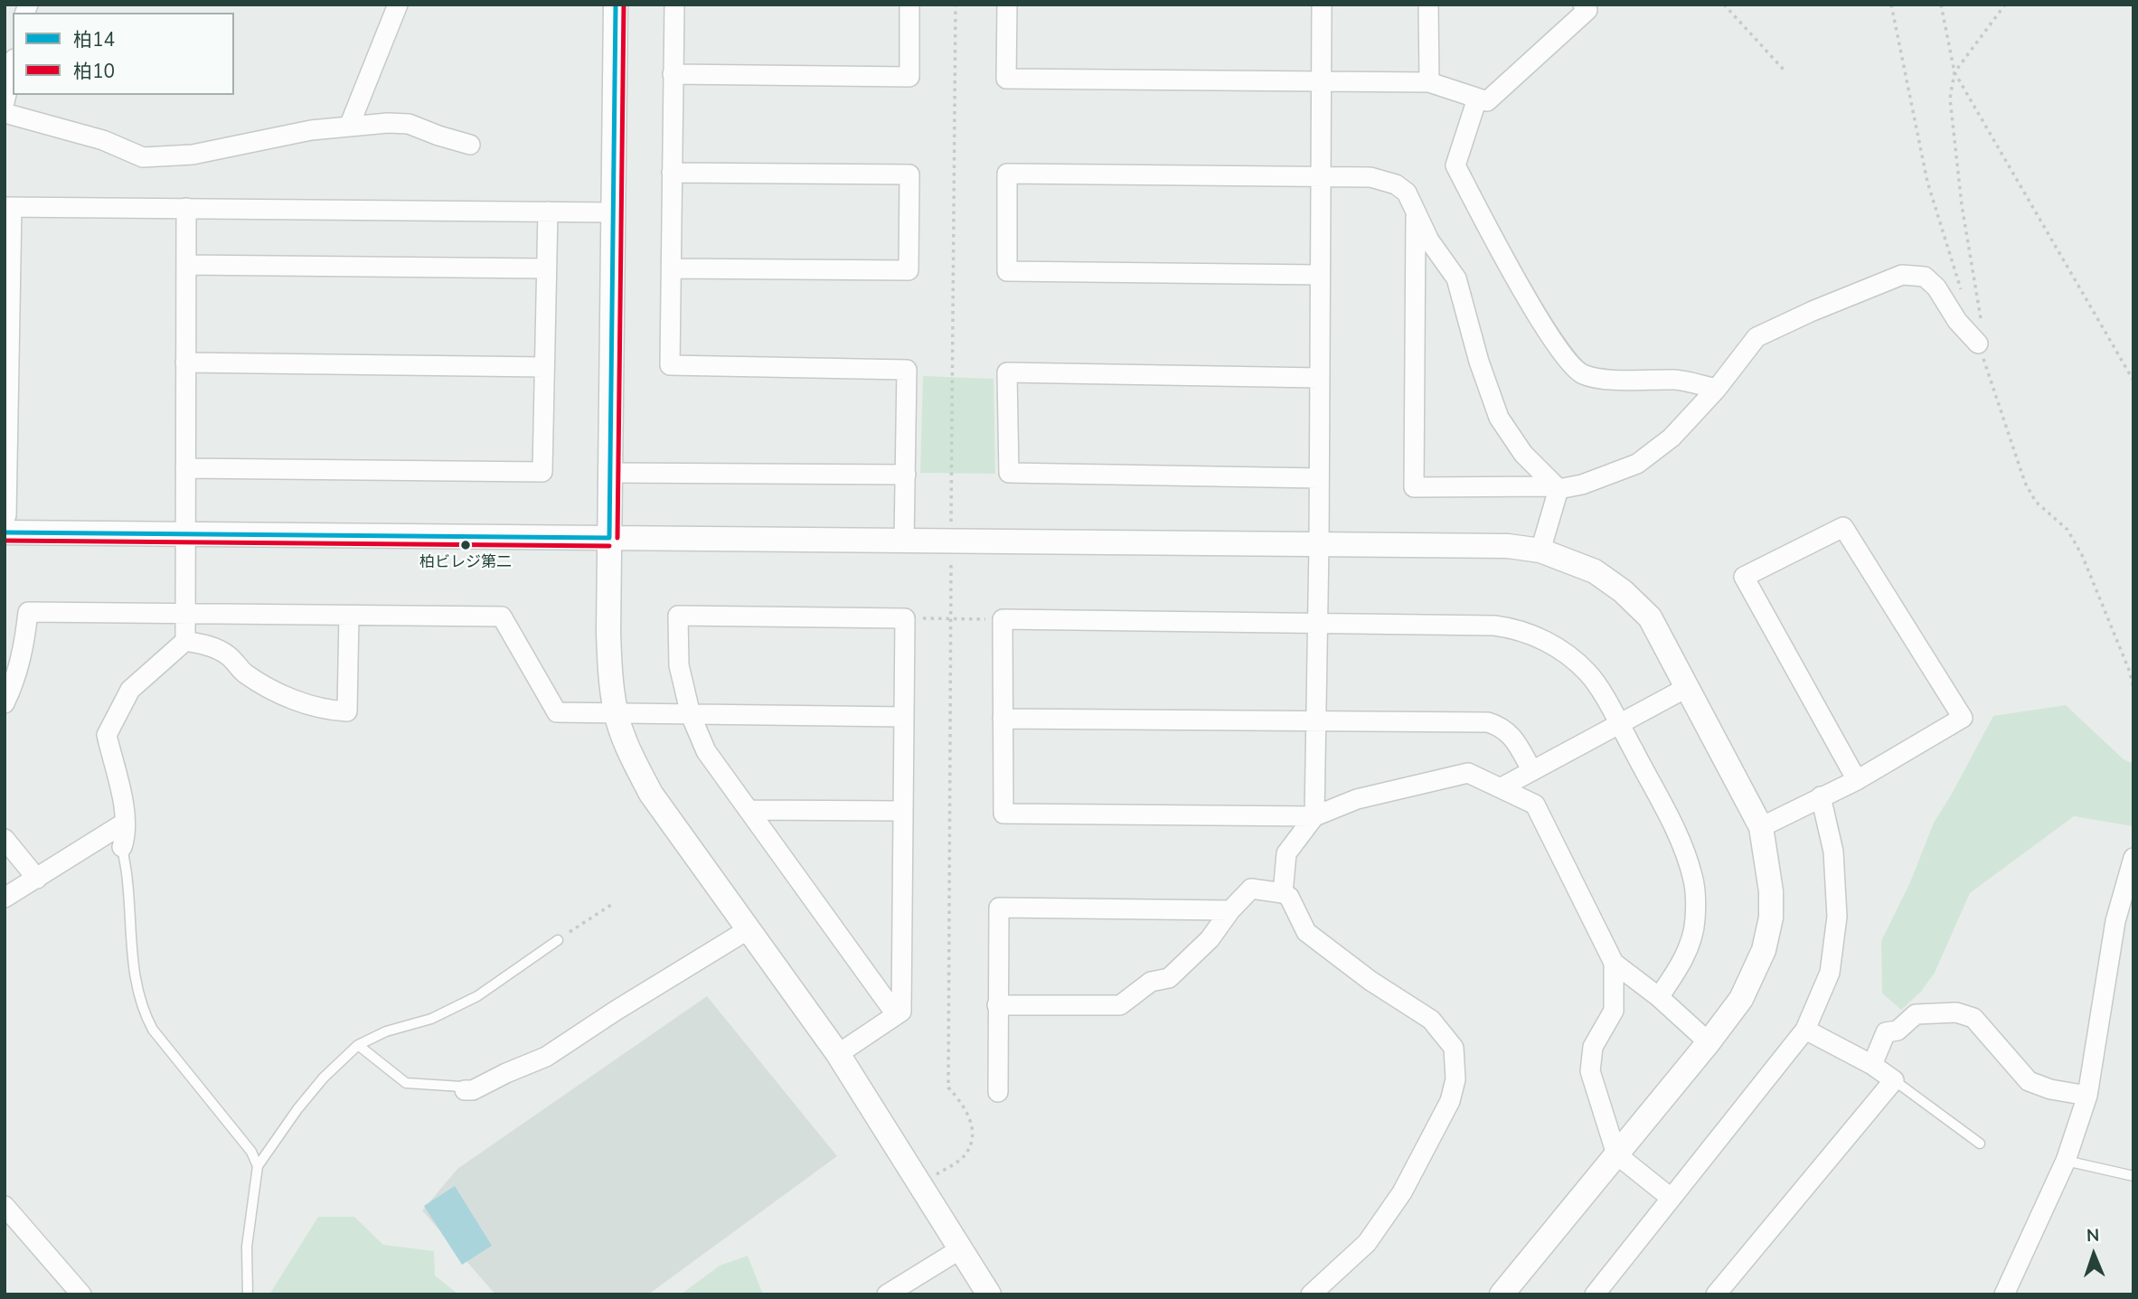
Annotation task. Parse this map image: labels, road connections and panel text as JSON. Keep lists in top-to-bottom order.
{
  "places": ["柏ビレジ第二"],
  "lines": ["transit line 柏14", "transit line 柏10"],
  "legend": ["柏14", "柏10"],
  "north": "top"
}
